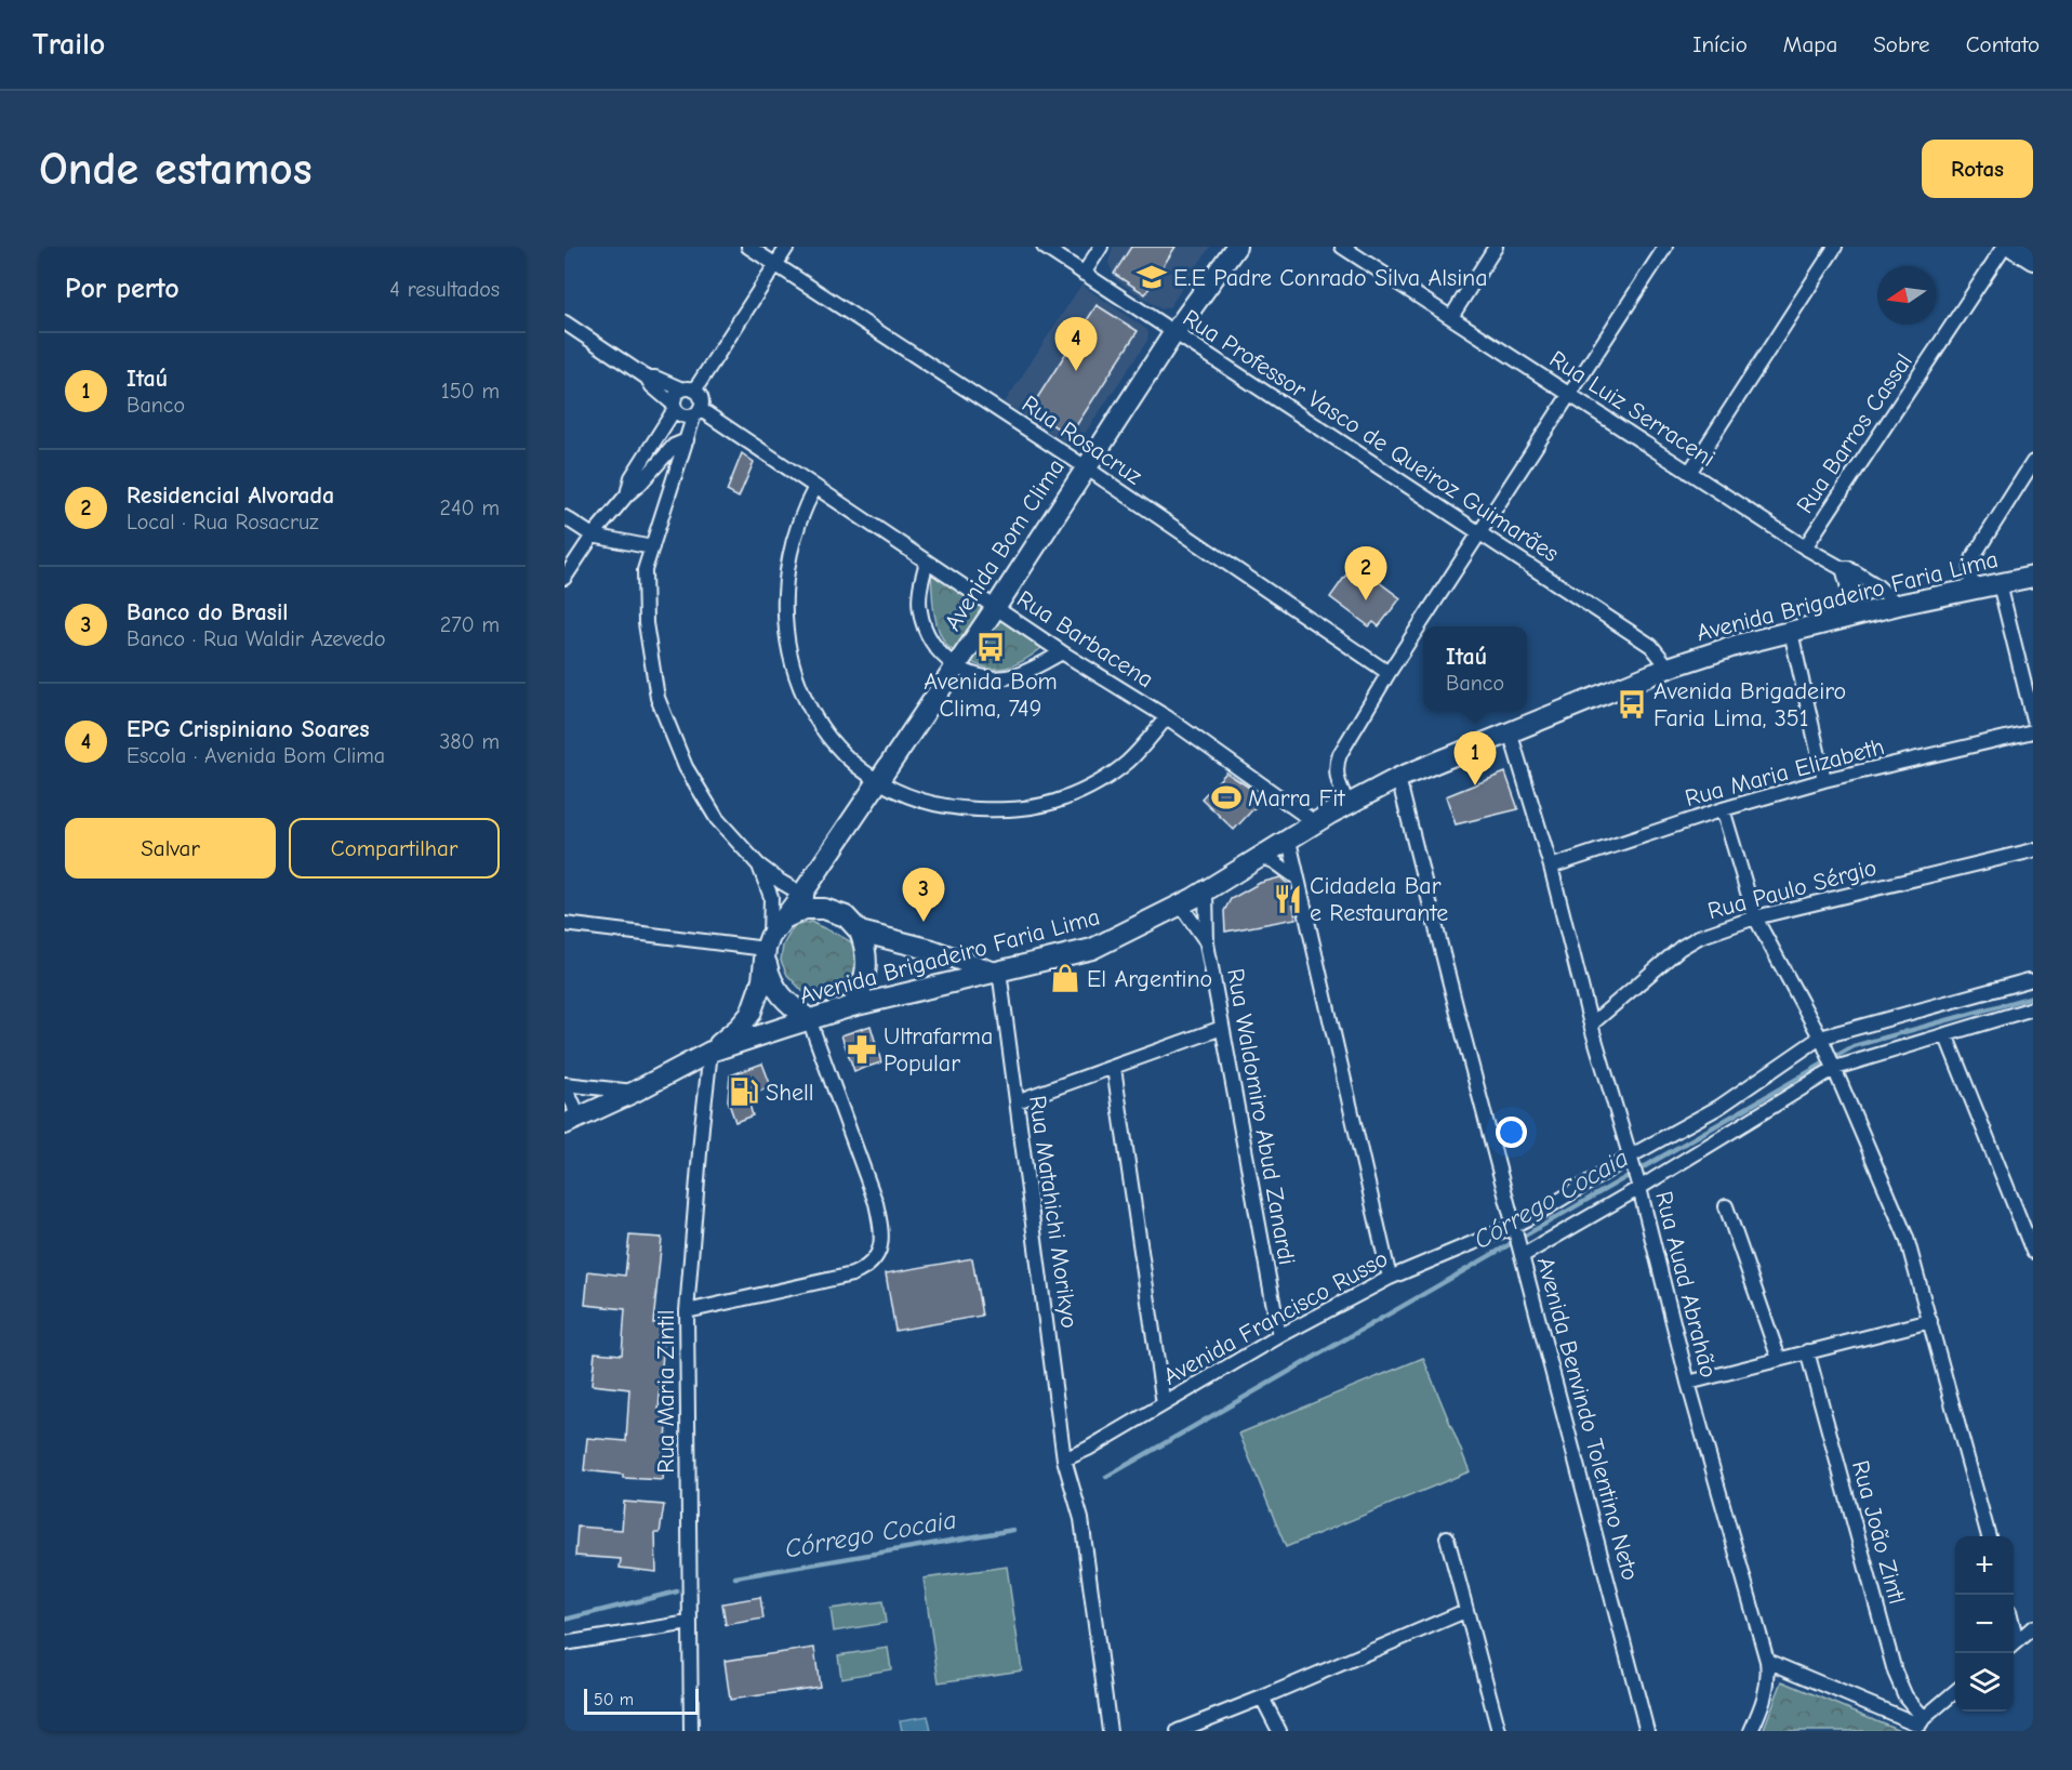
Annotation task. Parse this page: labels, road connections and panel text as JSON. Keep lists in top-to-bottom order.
{
  "streets": {
    "main road": ["Avenida Bom Clima", "Avenida Brigadeiro Faria Lima"],
    "street": [
      "Rua Luiz Serraceni",
      "Rua Barros Cassal",
      "Rua Professor Vasco de Queiroz Guimarães",
      "Rua Rosacruz",
      "Rua Barbacena",
      "Rua Maria Elizabeth",
      "Rua Paulo Sérgio",
      "Rua Waldomiro Abud Zanardi",
      "Rua Matahichi Morikyo",
      "Rua Auad Abrahão",
      "Avenida Francisco Russo",
      "Rua Maria Zintil",
      "Avenida Benvindo Tolentino Neto",
      "Rua João Zintl"
    ]
  },
  "crossings": [
    ["Rua Luiz Serraceni", "Rua Barros Cassal"],
    ["Rua Luiz Serraceni", "Avenida Brigadeiro Faria Lima"],
    ["Rua Professor Vasco de Queiroz Guimarães", "Avenida Bom Clima"],
    ["Rua Professor Vasco de Queiroz Guimarães", "Avenida Brigadeiro Faria Lima"],
    ["Rua Rosacruz", "Avenida Bom Clima"],
    ["Avenida Bom Clima", "Avenida Brigadeiro Faria Lima"],
    ["Avenida Bom Clima", "Rua Barbacena"],
    ["Avenida Bom Clima", "Rua Maria Zintil"],
    ["Avenida Brigadeiro Faria Lima", "Rua Barbacena"],
    ["Avenida Brigadeiro Faria Lima", "Rua Waldomiro Abud Zanardi"],
    ["Avenida Brigadeiro Faria Lima", "Rua Matahichi Morikyo"],
    ["Avenida Brigadeiro Faria Lima", "Rua Auad Abrahão"],
    ["Avenida Brigadeiro Faria Lima", "Rua Maria Zintil"],
    ["Avenida Brigadeiro Faria Lima", "Avenida Benvindo Tolentino Neto"],
    ["Rua Maria Elizabeth", "Rua Auad Abrahão"],
    ["Rua Paulo Sérgio", "Rua Auad Abrahão"],
    ["Rua Waldomiro Abud Zanardi", "Avenida Francisco Russo"],
    ["Rua Matahichi Morikyo", "Avenida Francisco Russo"],
    ["Rua Auad Abrahão", "Avenida Francisco Russo"],
    ["Avenida Francisco Russo", "Avenida Benvindo Tolentino Neto"]
  ],
  "water": ["Córrego Cocaia"],
  "places": {
    "school or university": ["E.E Padre Conrado Silva Alsina"],
    "bus stop": ["Avenida Bom Clima, 749", "Avenida Brigadeiro Faria Lima, 351"],
    "sports": ["Marra Fit"],
    "restaurant": ["Cidadela Bar e Restaurante"],
    "shop": ["El Argentino"],
    "pharmacy": ["Ultrafarma Popular"],
    "fuel station": ["Shell"]
  },
  "scale_bar": "50 m",
  "north": "left",
  "page": {
    "header": "Trailo",
    "nav": [
      "Início",
      "Mapa",
      "Sobre",
      "Contato"
    ],
    "buttons": [
      "Rotas",
      ["Salvar", "Compartilhar"]
    ],
    "title": "Onde estamos",
    "heading": ["Por perto", "4 resultados"],
    "pins": [
      "4",
      "2",
      "1",
      "3"
    ],
    "list": [
      {
        "mark": "1",
        "name": "Itaú",
        "note": "Banco",
        "value": "150 m"
      },
      {
        "mark": "2",
        "name": "Residencial Alvorada",
        "note": "Local · Rua Rosacruz",
        "value": "240 m"
      },
      {
        "mark": "3",
        "name": "Banco do Brasil",
        "note": "Banco · Rua Waldir Azevedo",
        "value": "270 m"
      },
      {
        "mark": "4",
        "name": "EPG Crispiniano Soares",
        "note": "Escola · Avenida Bom Clima",
        "value": "380 m"
      }
    ],
    "popup": ["Itaú", "Banco"],
    "map_buttons": ["+", "−"],
    "scale": "50 m"
  }
}
